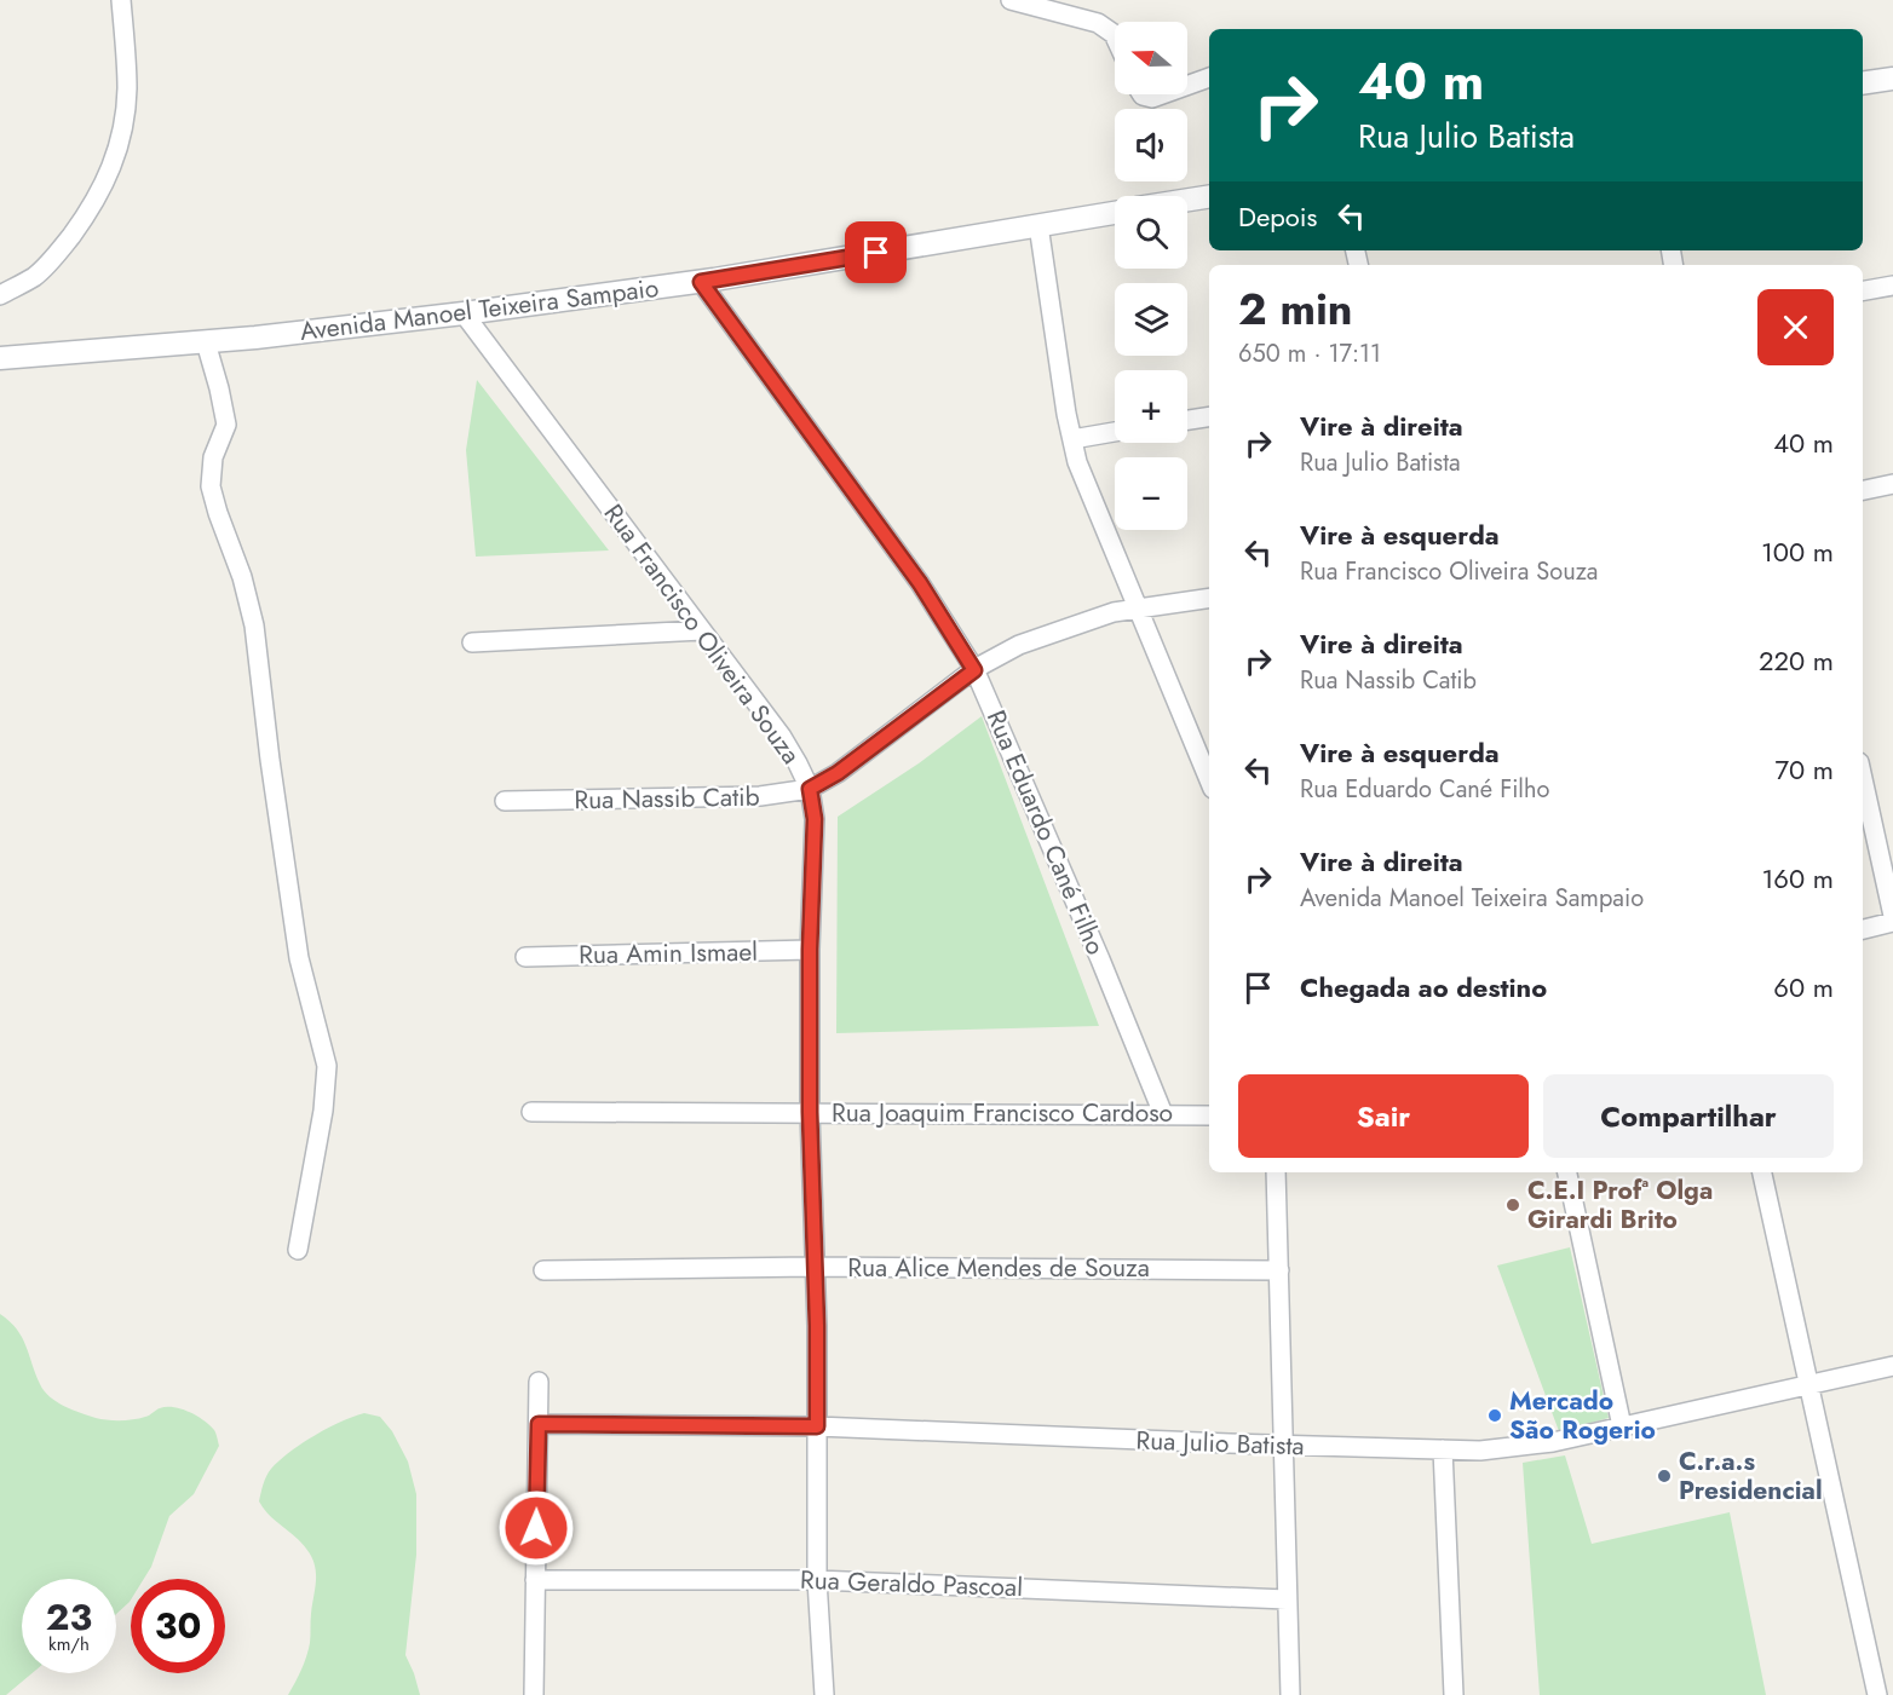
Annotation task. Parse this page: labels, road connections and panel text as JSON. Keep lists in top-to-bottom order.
{
  "streets": {
    "street": [
      "Avenida Manoel Teixeira Sampaio",
      "Rua Francisco Oliveira Souza",
      "Rua Nassib Catib",
      "Rua Eduardo Cané Filho",
      "Rua Amin Ismael",
      "Rua Joaquim Francisco Cardoso",
      "Rua Alice Mendes de Souza",
      "Rua Julio Batista",
      "Rua Geraldo Pascoal"
    ]
  },
  "crossings": [
    ["Avenida Manoel Teixeira Sampaio", "Rua Francisco Oliveira Souza"],
    ["Avenida Manoel Teixeira Sampaio", "Rua Eduardo Cané Filho"],
    ["Rua Francisco Oliveira Souza", "Rua Nassib Catib"],
    ["Rua Francisco Oliveira Souza", "Rua Amin Ismael"],
    ["Rua Francisco Oliveira Souza", "Rua Joaquim Francisco Cardoso"],
    ["Rua Francisco Oliveira Souza", "Rua Alice Mendes de Souza"],
    ["Rua Francisco Oliveira Souza", "Rua Julio Batista"],
    ["Rua Francisco Oliveira Souza", "Rua Geraldo Pascoal"],
    ["Rua Nassib Catib", "Rua Eduardo Cané Filho"],
    ["Rua Eduardo Cané Filho", "Rua Joaquim Francisco Cardoso"]
  ],
  "places": ["C.E.I Profª Olga Girardi Brito", "Mercado São Rogerio", "C.r.a.s Presidencial"],
  "north": "left",
  "page": {
    "map_buttons": ["+", "−"],
    "turn": ["40 m", "Rua Julio Batista"],
    "then": "Depois",
    "heading": ["2 min", "650 m · 17:11"],
    "list": [
      {
        "name": "Vire à direita",
        "note": "Rua Julio Batista",
        "value": "40 m"
      },
      {
        "name": "Vire à esquerda",
        "note": "Rua Francisco Oliveira Souza",
        "value": "100 m"
      },
      {
        "name": "Vire à direita",
        "note": "Rua Nassib Catib",
        "value": "220 m"
      },
      {
        "name": "Vire à esquerda",
        "note": "Rua Eduardo Cané Filho",
        "value": "70 m"
      },
      {
        "name": "Vire à direita",
        "note": "Avenida Manoel Teixeira Sampaio",
        "value": "160 m"
      },
      {
        "name": "Chegada ao destino",
        "value": "60 m"
      }
    ],
    "buttons": ["Sair", "Compartilhar"],
    "speed": "23 km/h",
    "limit": "30"
  }
}
